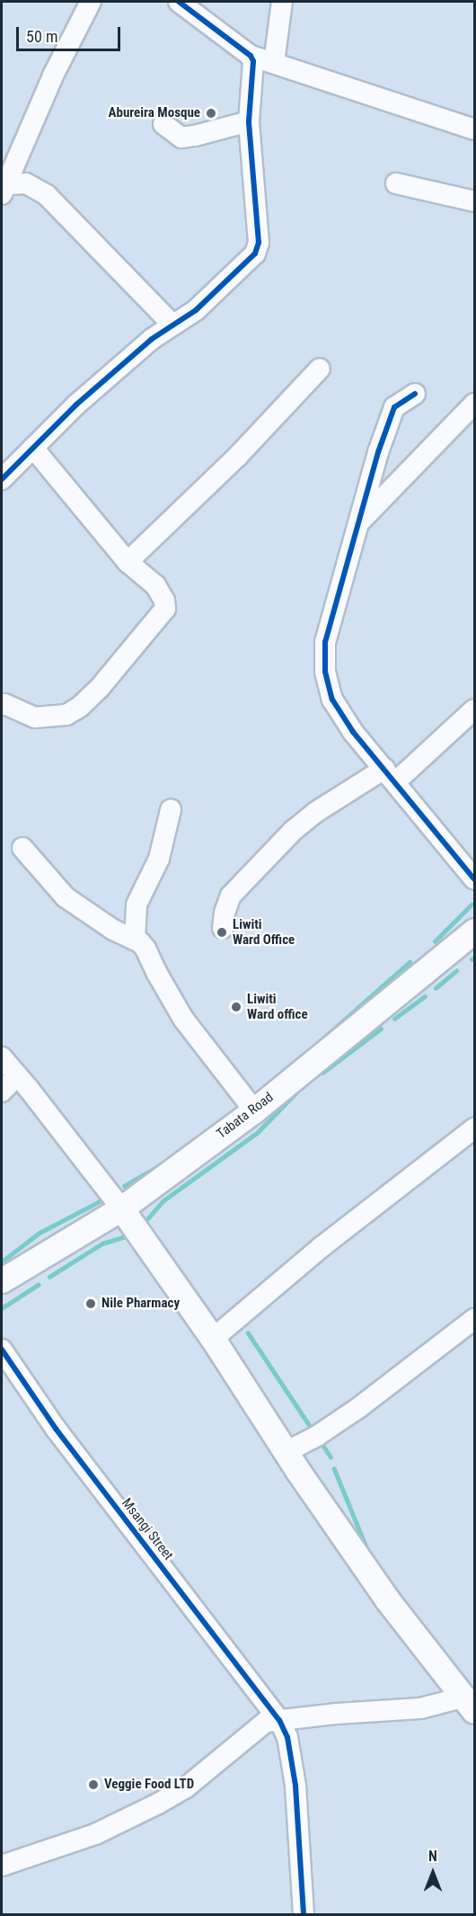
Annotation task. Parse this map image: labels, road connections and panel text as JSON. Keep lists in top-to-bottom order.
{
  "streets": {
    "main road": ["Tabata Road"],
    "street": ["Msangi Street"]
  },
  "places": [
    "Abureira Mosque",
    "Liwiti Ward Office",
    "Liwiti Ward office",
    "Nile Pharmacy",
    "Veggie Food LTD"
  ],
  "scale_bar": "50 m",
  "north": "top"
}
